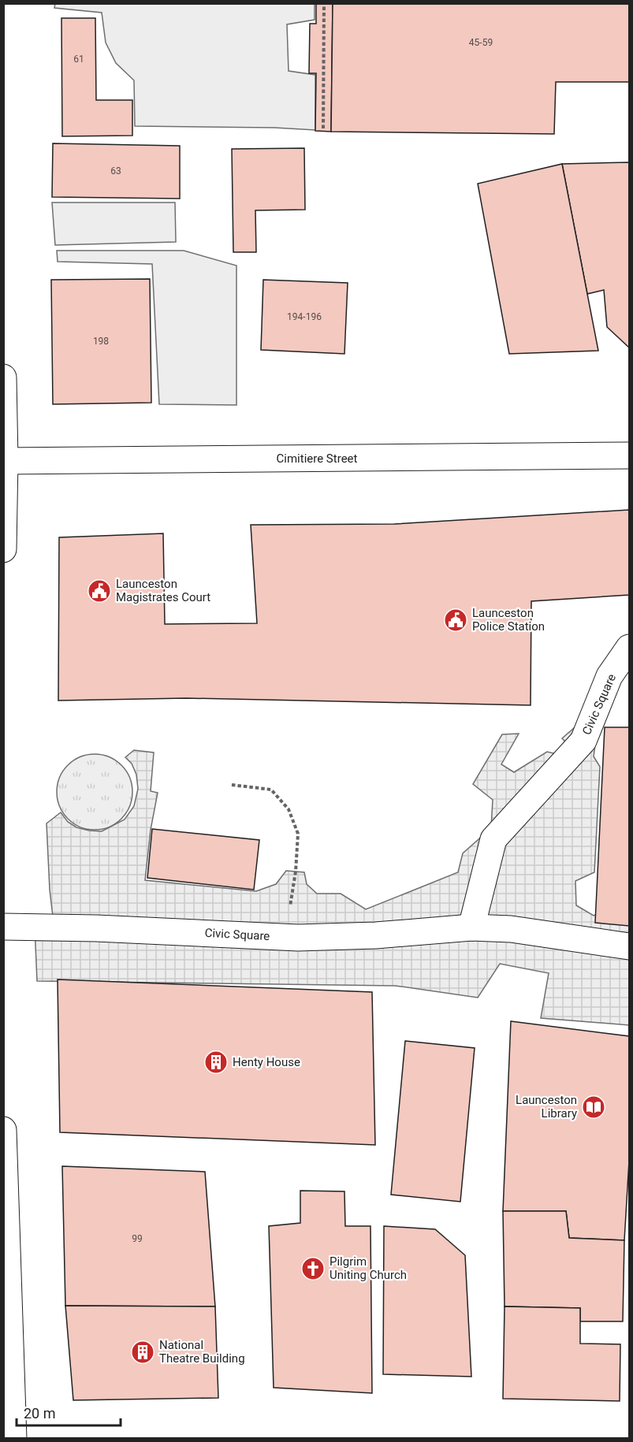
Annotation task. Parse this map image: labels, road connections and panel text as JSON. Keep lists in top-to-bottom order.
{
  "streets": {
    "street": ["Cimitiere Street", "Civic Square"]
  },
  "places": {
    "public building": ["Launceston Magistrates Court", "Launceston Police Station"],
    "building": ["Henty House", "National Theatre Building"],
    "library": ["Launceston Library"],
    "church": ["Pilgrim Uniting Church"]
  },
  "house_numbers": [
    "45-59",
    "61",
    "63",
    "194-196",
    "198",
    "99"
  ],
  "scale_bar": "20 m"
}
